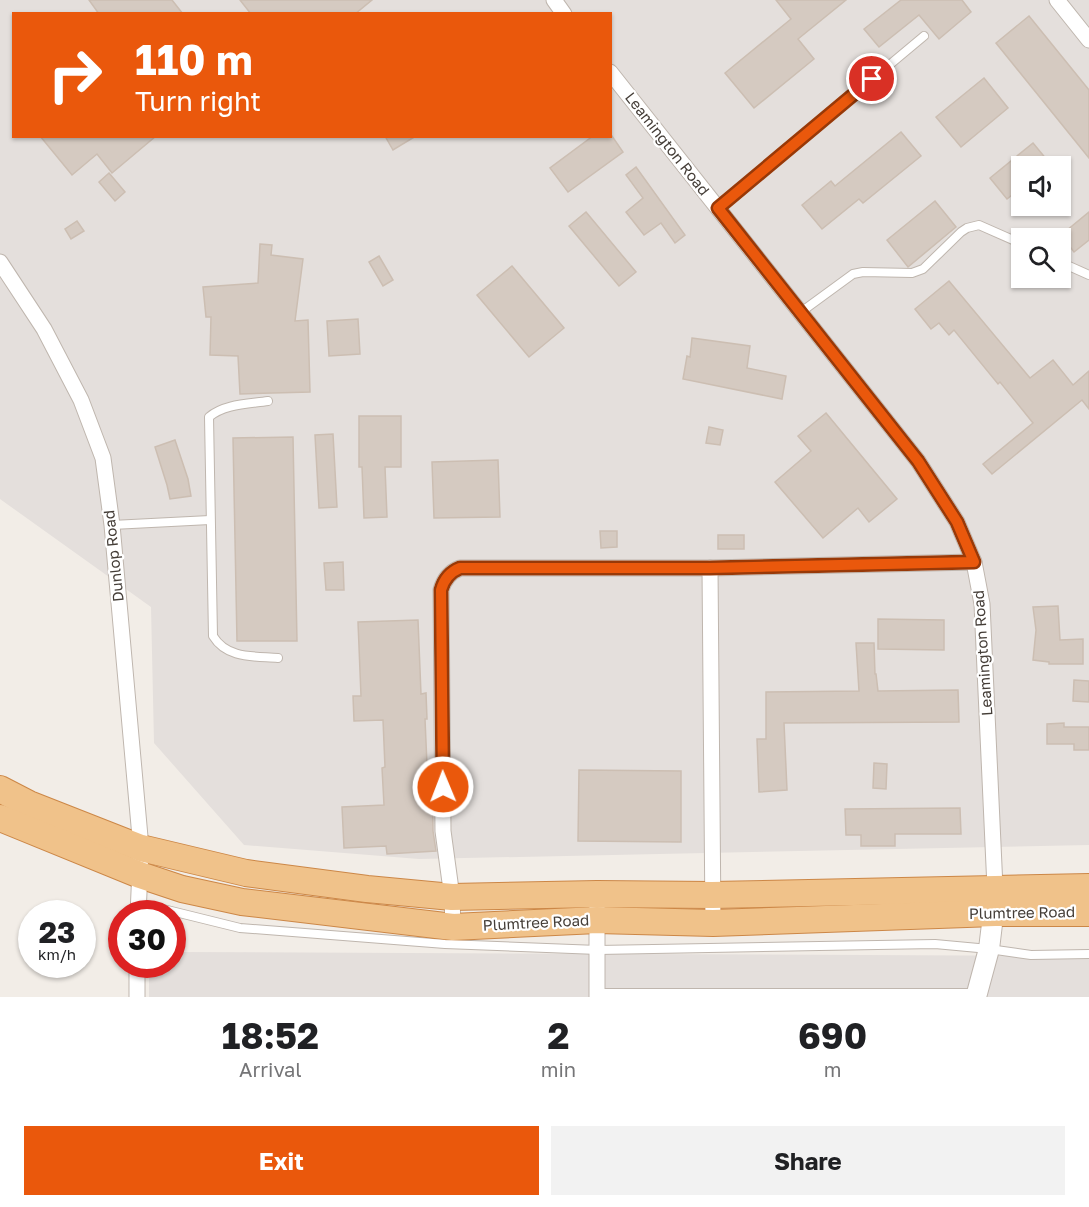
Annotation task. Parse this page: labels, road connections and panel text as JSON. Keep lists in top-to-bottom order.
{
  "streets": {
    "highway": ["Plumtree Road"],
    "street": ["Leamington Road", "Dunlop Road"]
  },
  "crossings": [
    ["Leamington Road", "Plumtree Road"],
    ["Dunlop Road", "Plumtree Road"]
  ],
  "page": {
    "turn": ["110 m", "Turn right"],
    "speed": "23 km/h",
    "limit": "30",
    "eta": [
      "18:52",
      "Arrival",
      "2",
      "min",
      "690",
      "m"
    ],
    "buttons": ["Exit", "Share"]
  }
}
